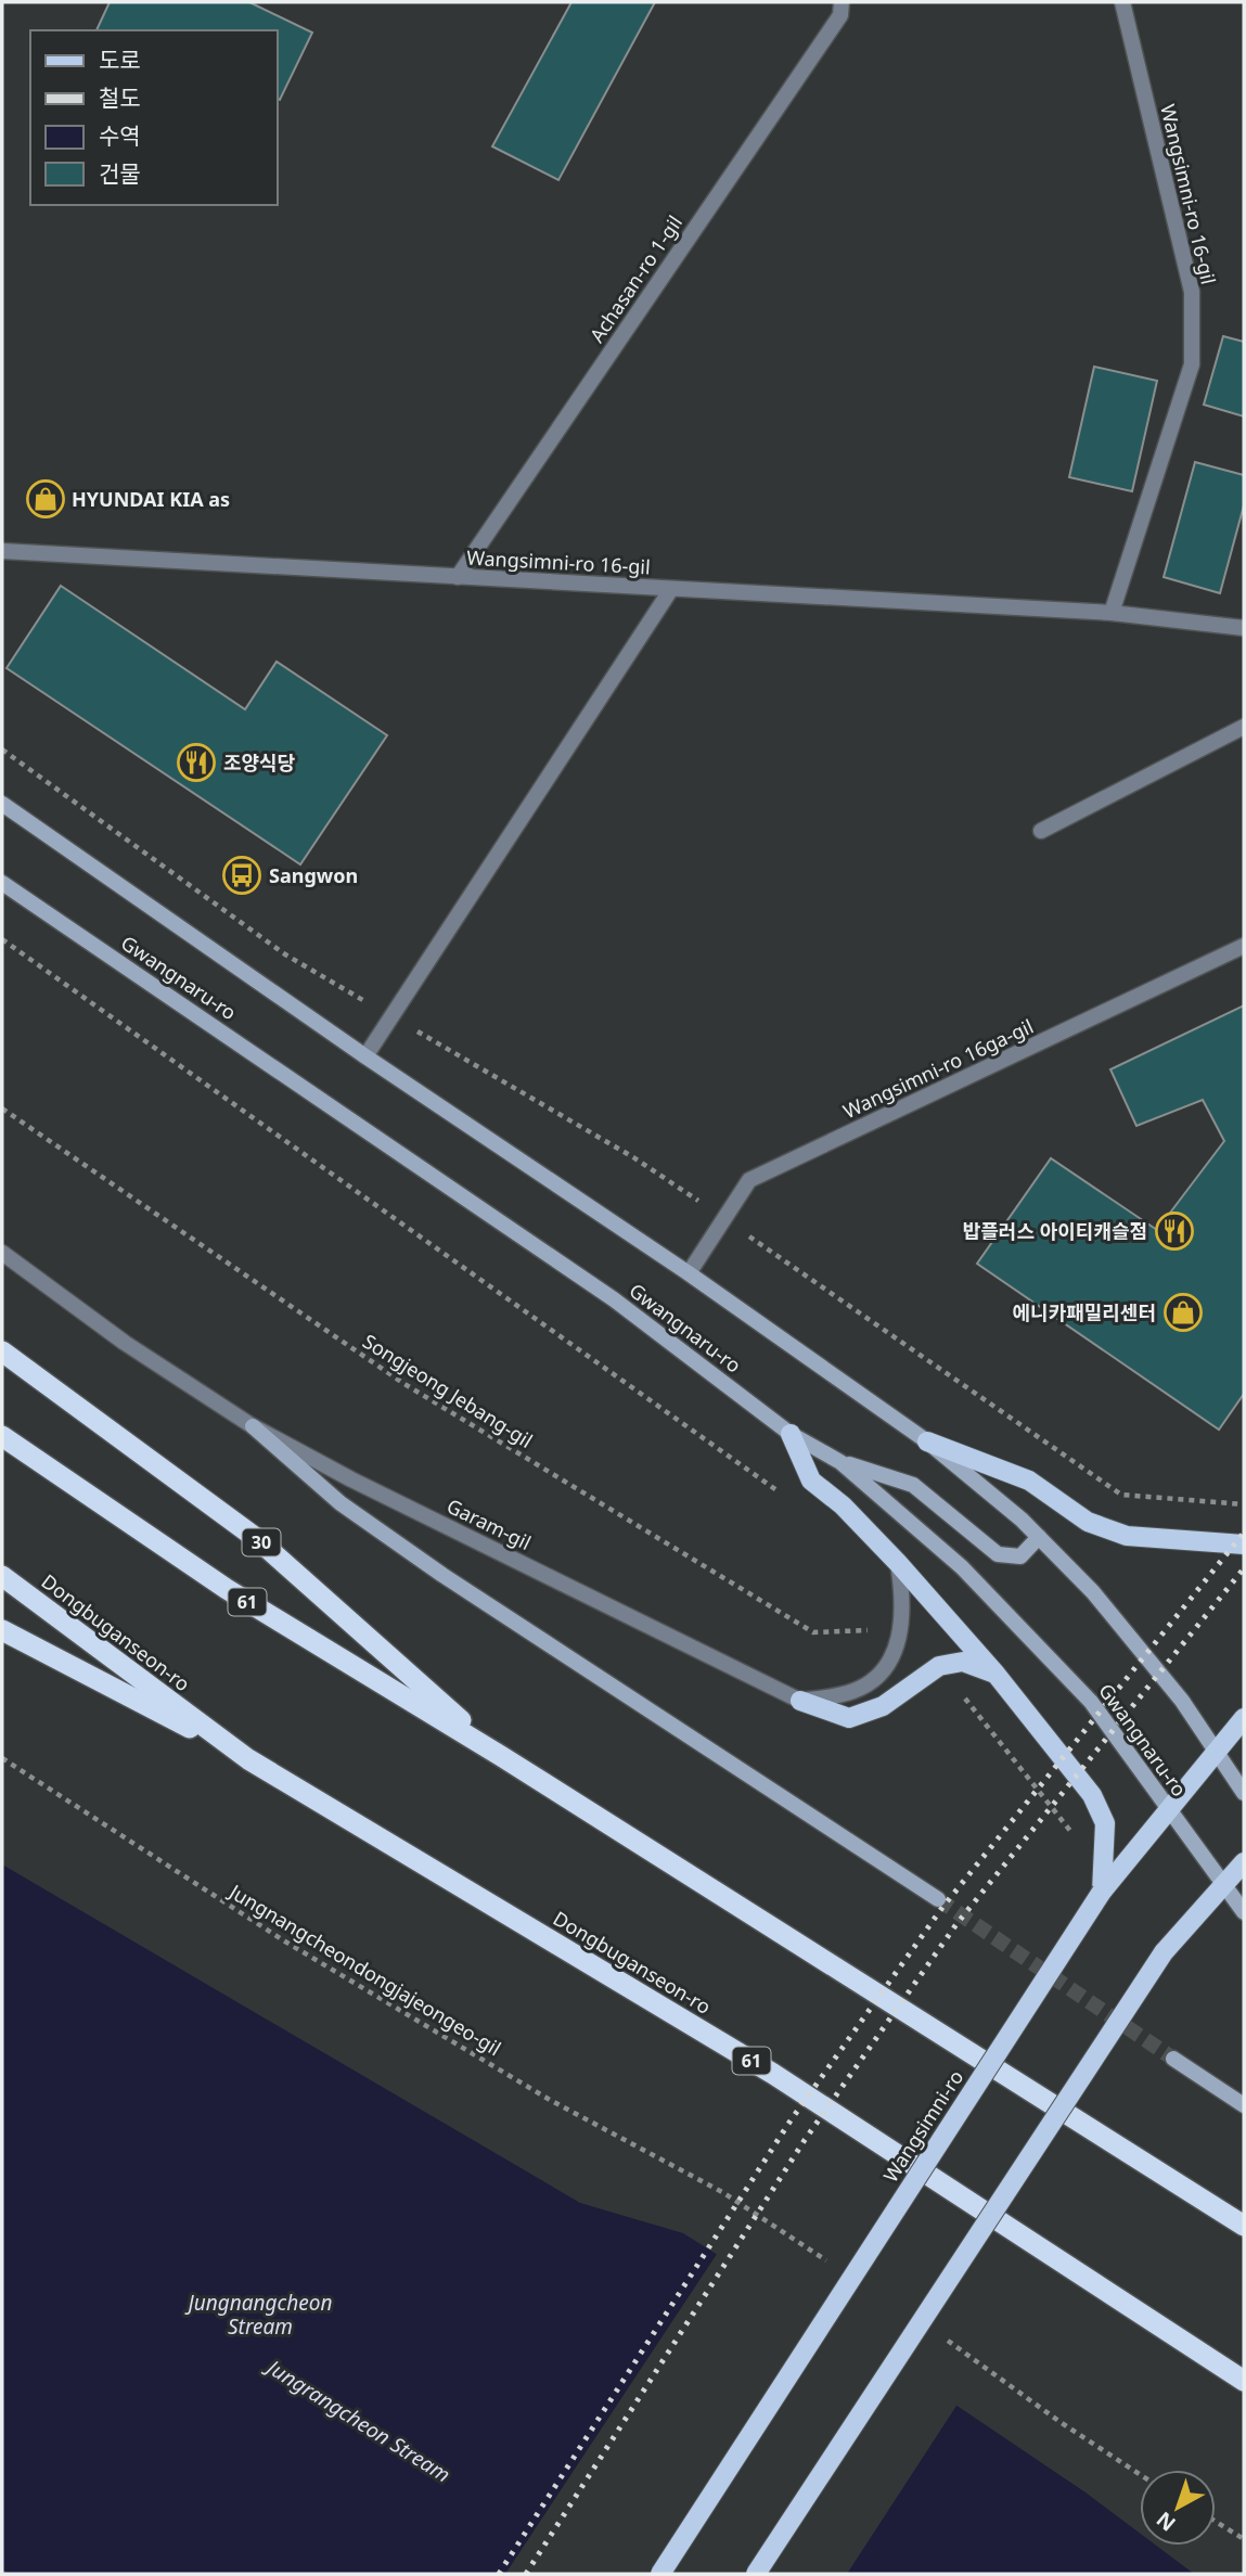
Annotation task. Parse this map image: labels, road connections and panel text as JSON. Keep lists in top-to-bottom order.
{
  "streets": {
    "highway": ["30", "61", "Dongbuganseon-ro"],
    "main road": ["Gwangnaru-ro", "Wangsimni-ro"],
    "street": [
      "Wangsimni-ro 16-gil",
      "Achasan-ro 1-gil",
      "Wangsimni-ro 16ga-gil",
      "Garam-gil"
    ],
    "path": ["Songjeong Jebang-gil", "Jungnangcheondongjajeongeo-gil"]
  },
  "crossings": [
    ["Wangsimni-ro 16-gil", "Achasan-ro 1-gil"],
    ["Gwangnaru-ro", "Wangsimni-ro"],
    ["30", "61"]
  ],
  "water": ["Jungnangcheon Stream", "Jungrangcheon Stream"],
  "places": {
    "shop": ["HYUNDAI KIA as", "에니카패밀리센터"],
    "restaurant": ["조양식당", "밥플러스 아이티캐슬점"],
    "bus stop": ["Sangwon"]
  },
  "legend": [
    "도로",
    "철도",
    "수역",
    "건물"
  ],
  "north": "bottom left"
}
